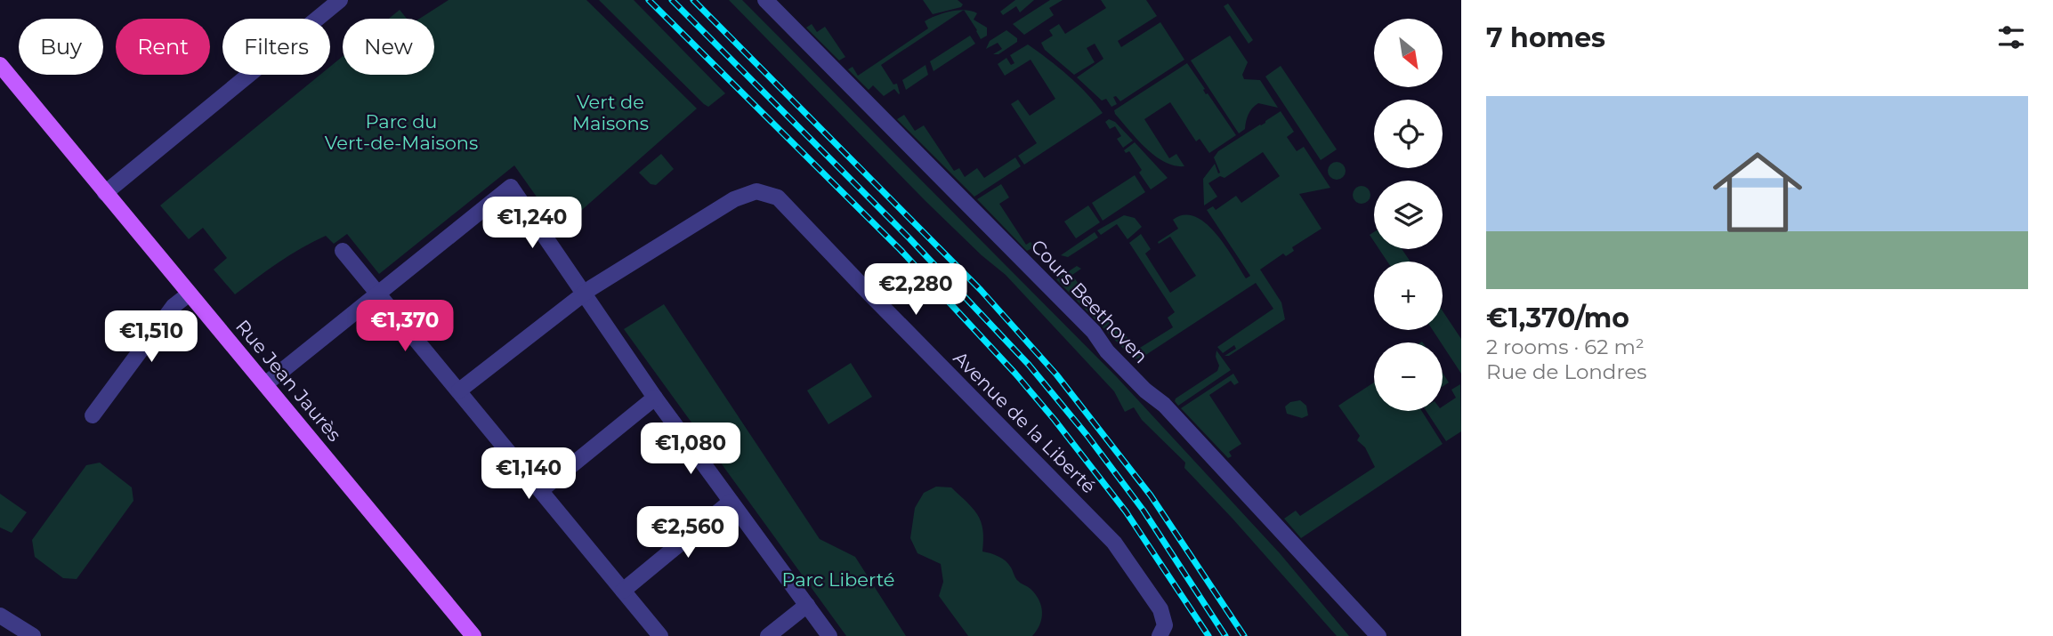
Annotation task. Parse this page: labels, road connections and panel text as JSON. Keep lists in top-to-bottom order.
{
  "streets": {
    "main road": ["Rue Jean Jaurès"],
    "street": ["Cours Beethoven", "Avenue de la Liberté"]
  },
  "parks": ["Vert de Maisons", "Parc du Vert-de-Maisons", "Parc Liberté"],
  "north": "bottom right",
  "page": {
    "heading": "7 homes",
    "map_buttons": ["+", "−"],
    "chip": [
      "Buy",
      "Rent",
      "Filters",
      "New"
    ],
    "list": [
      {
        "name": "€1,370/mo",
        "note": "2 rooms · 62 m² · Rue de Londres"
      }
    ],
    "price": [
      "€1,240",
      "€2,280",
      "€1,370",
      "€1,510",
      "€1,080",
      "€1,140",
      "€2,560"
    ]
  }
}
